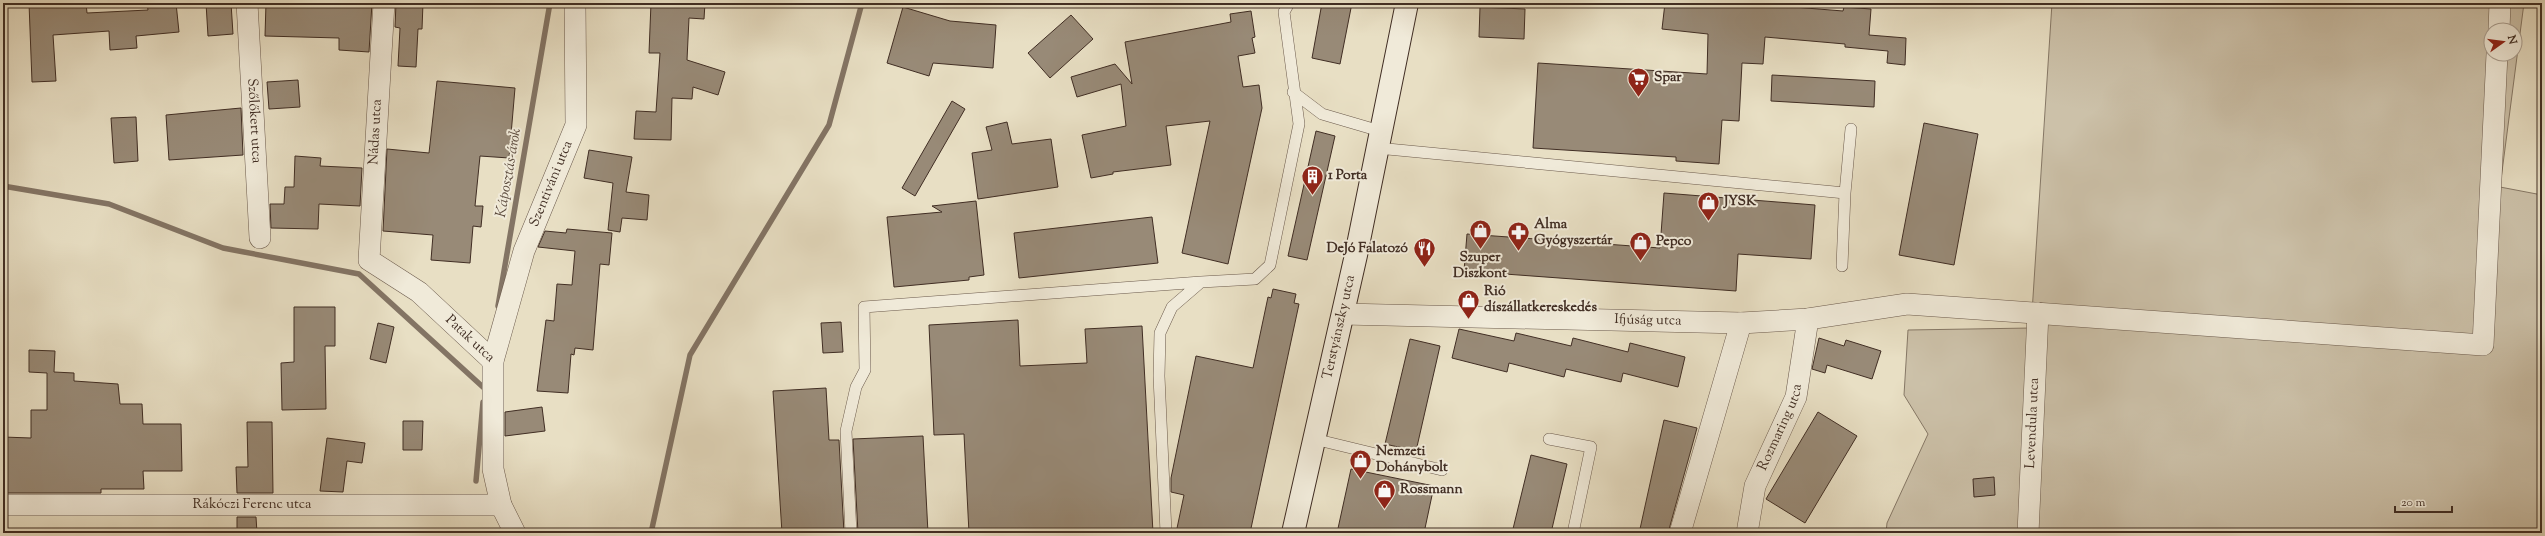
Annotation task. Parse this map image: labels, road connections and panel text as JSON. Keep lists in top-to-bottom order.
{
  "streets": {
    "main road": ["Terstyánszky utca"],
    "street": [
      "Szőlőkert utca",
      "Nádas utca",
      "Szentiváni utca",
      "Ifjúság utca",
      "Patak utca",
      "Levendula utca",
      "Rozmaring utca",
      "Rákóczi Ferenc utca"
    ]
  },
  "crossings": [
    ["Nádas utca", "Patak utca"],
    ["Szentiváni utca", "Patak utca"],
    ["Ifjúság utca", "Terstyánszky utca"],
    ["Ifjúság utca", "Levendula utca"],
    ["Ifjúság utca", "Rozmaring utca"],
    ["Patak utca", "Rákóczi Ferenc utca"]
  ],
  "water": ["Káposztás-árok"],
  "places": {
    "supermarket": ["Spar"],
    "building": ["1 Porta"],
    "shop": [
      "JYSK",
      "Szuper Diszkont",
      "Pepco",
      "Rió díszállatkereskedés",
      "Nemzeti Dohánybolt",
      "Rossmann"
    ],
    "pharmacy": ["Alma Gyógyszertár"],
    "restaurant": ["DeJó Falatozó"]
  },
  "scale_bar": "20 m",
  "north": "right"
}
